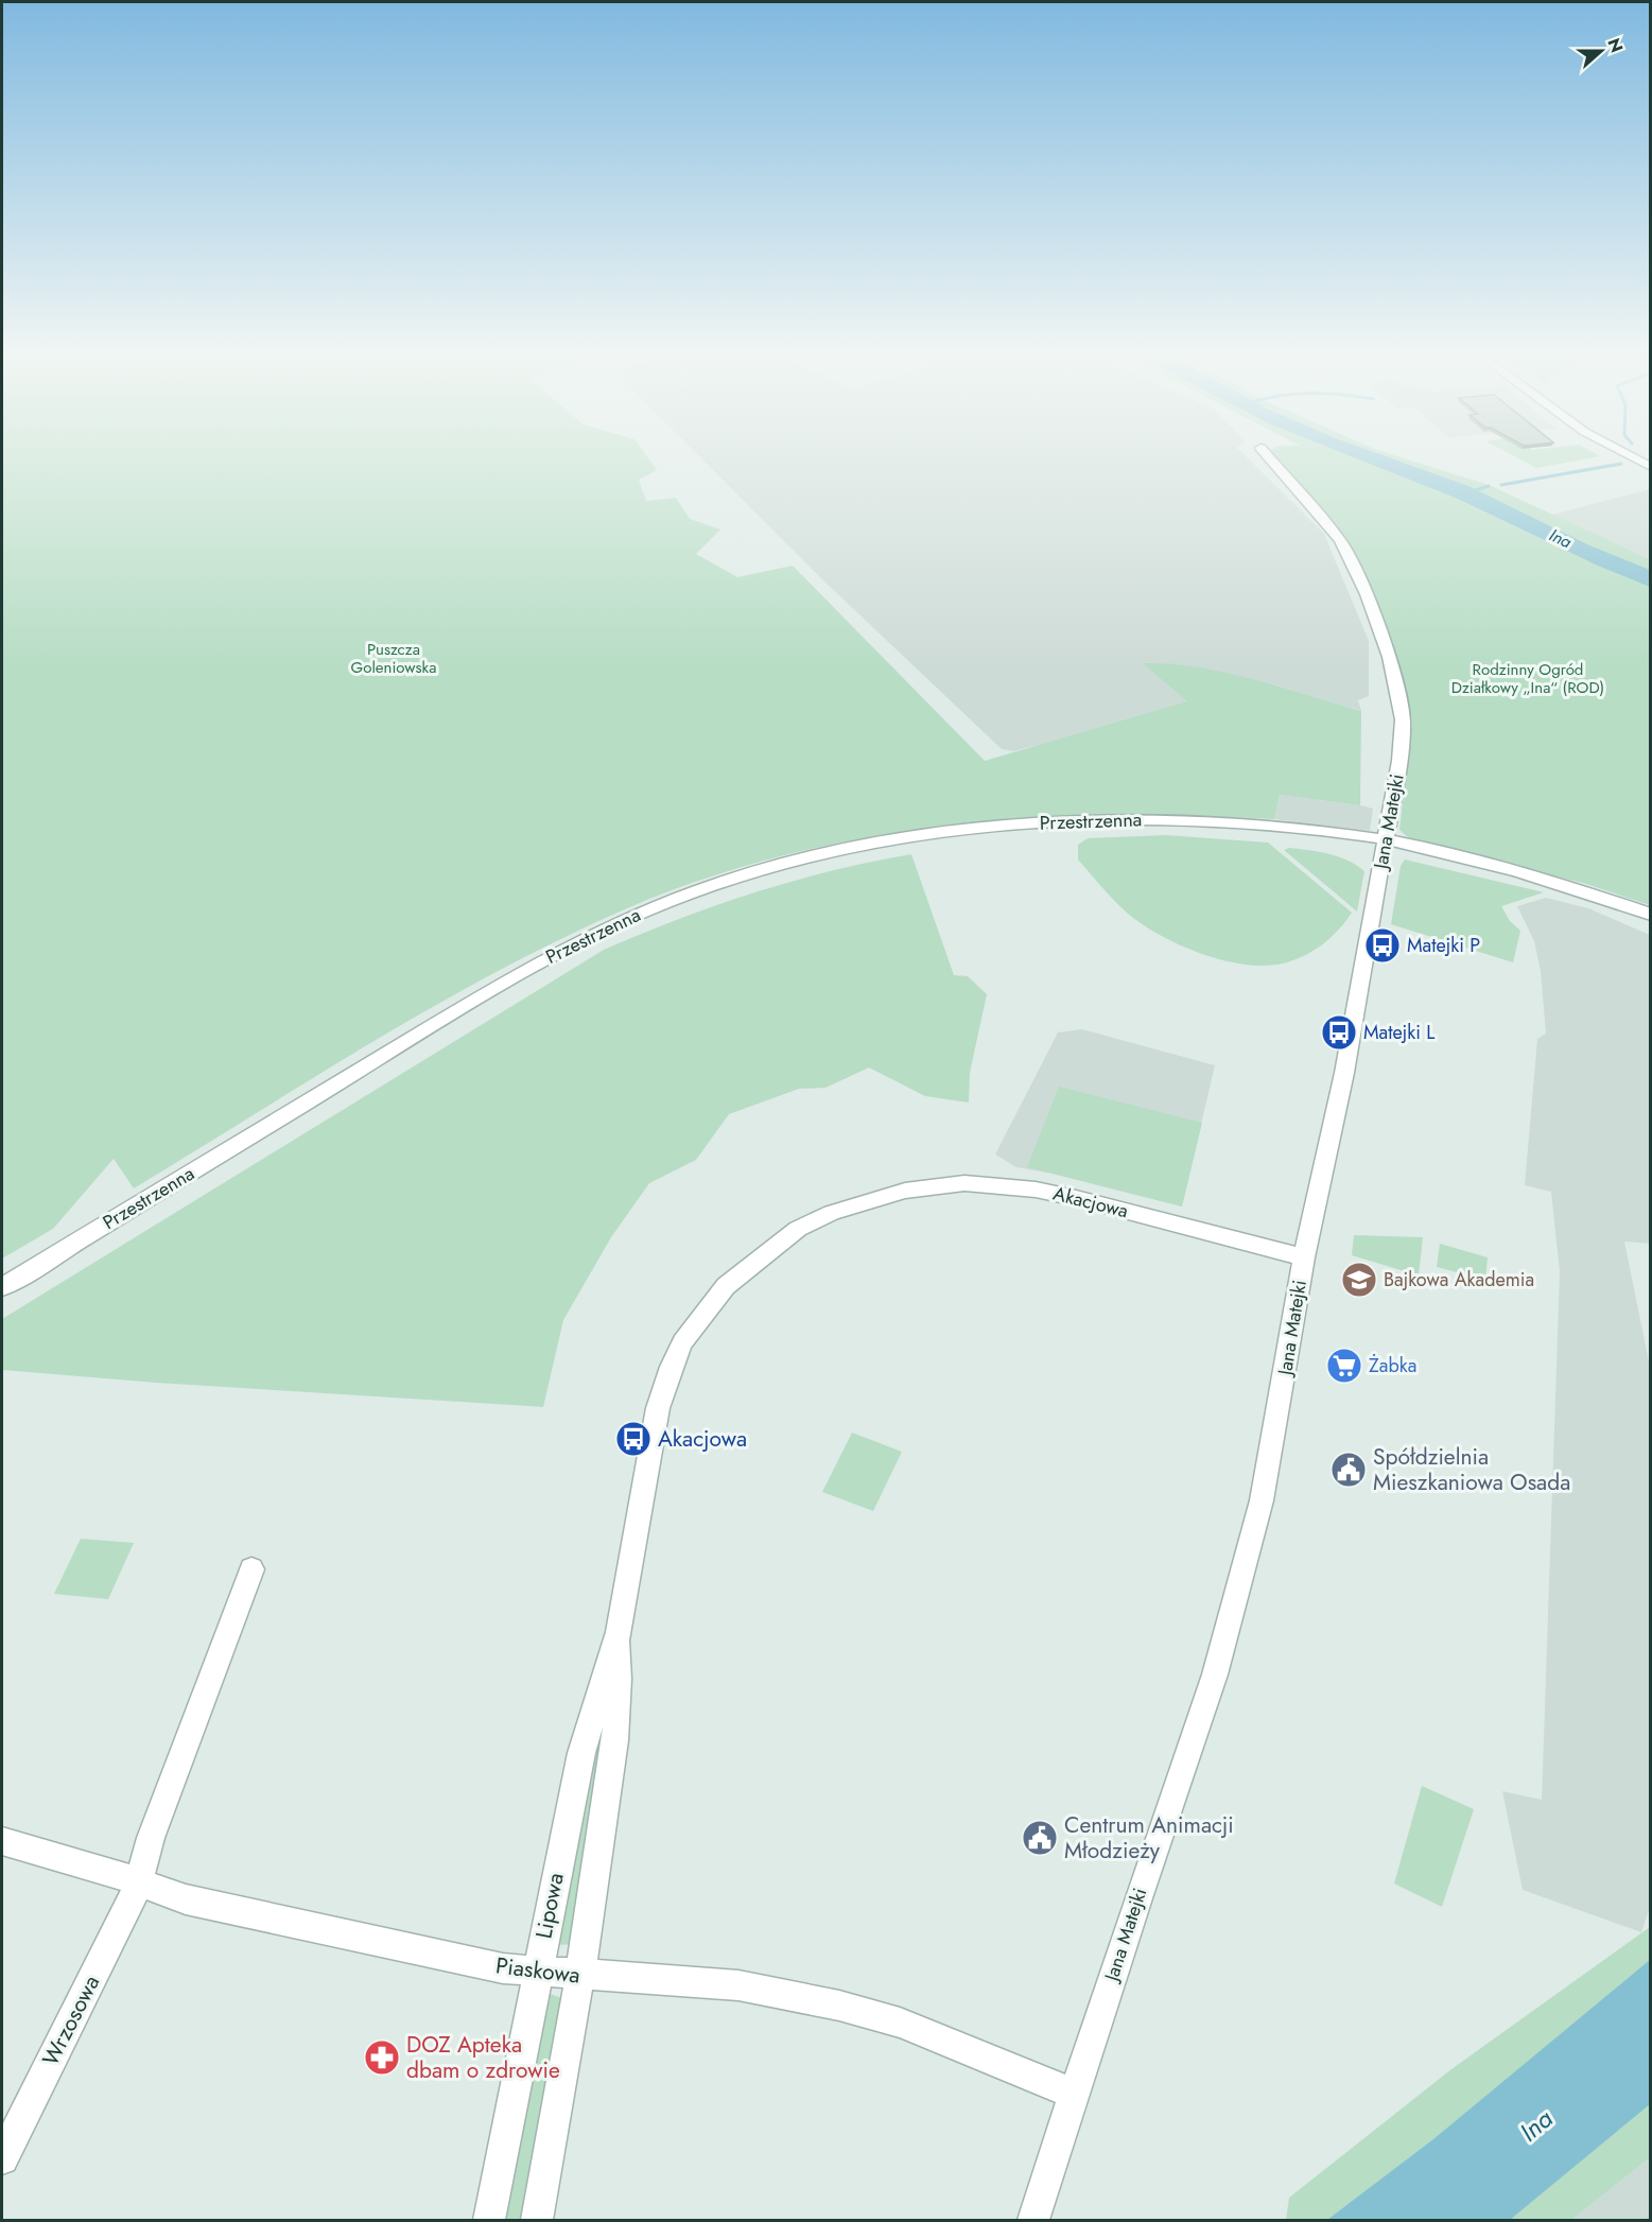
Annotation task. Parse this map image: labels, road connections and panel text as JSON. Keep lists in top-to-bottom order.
{
  "streets": {
    "street": [
      "Przestrzenna",
      "Jana Matejki",
      "Akacjowa",
      "Lipowa",
      "Piaskowa",
      "Wrzosowa"
    ]
  },
  "crossings": [
    ["Przestrzenna", "Jana Matejki"],
    ["Jana Matejki", "Akacjowa"],
    ["Jana Matejki", "Piaskowa"],
    ["Akacjowa", "Lipowa"],
    ["Lipowa", "Piaskowa"],
    ["Piaskowa", "Wrzosowa"]
  ],
  "water": ["Ina"],
  "parks": ["Puszcza Goleniowska", "Rodzinny Ogród Działkowy „Ina“ (ROD)"],
  "places": {
    "bus stop": ["Matejki P", "Matejki L", "Akacjowa"],
    "school or university": ["Bajkowa Akademia"],
    "supermarket": ["Żabka"],
    "public building": ["Spółdzielnia Mieszkaniowa Osada", "Centrum Animacji Młodzieży"],
    "pharmacy": ["DOZ Apteka dbam o zdrowie"]
  },
  "north": "right"
}
